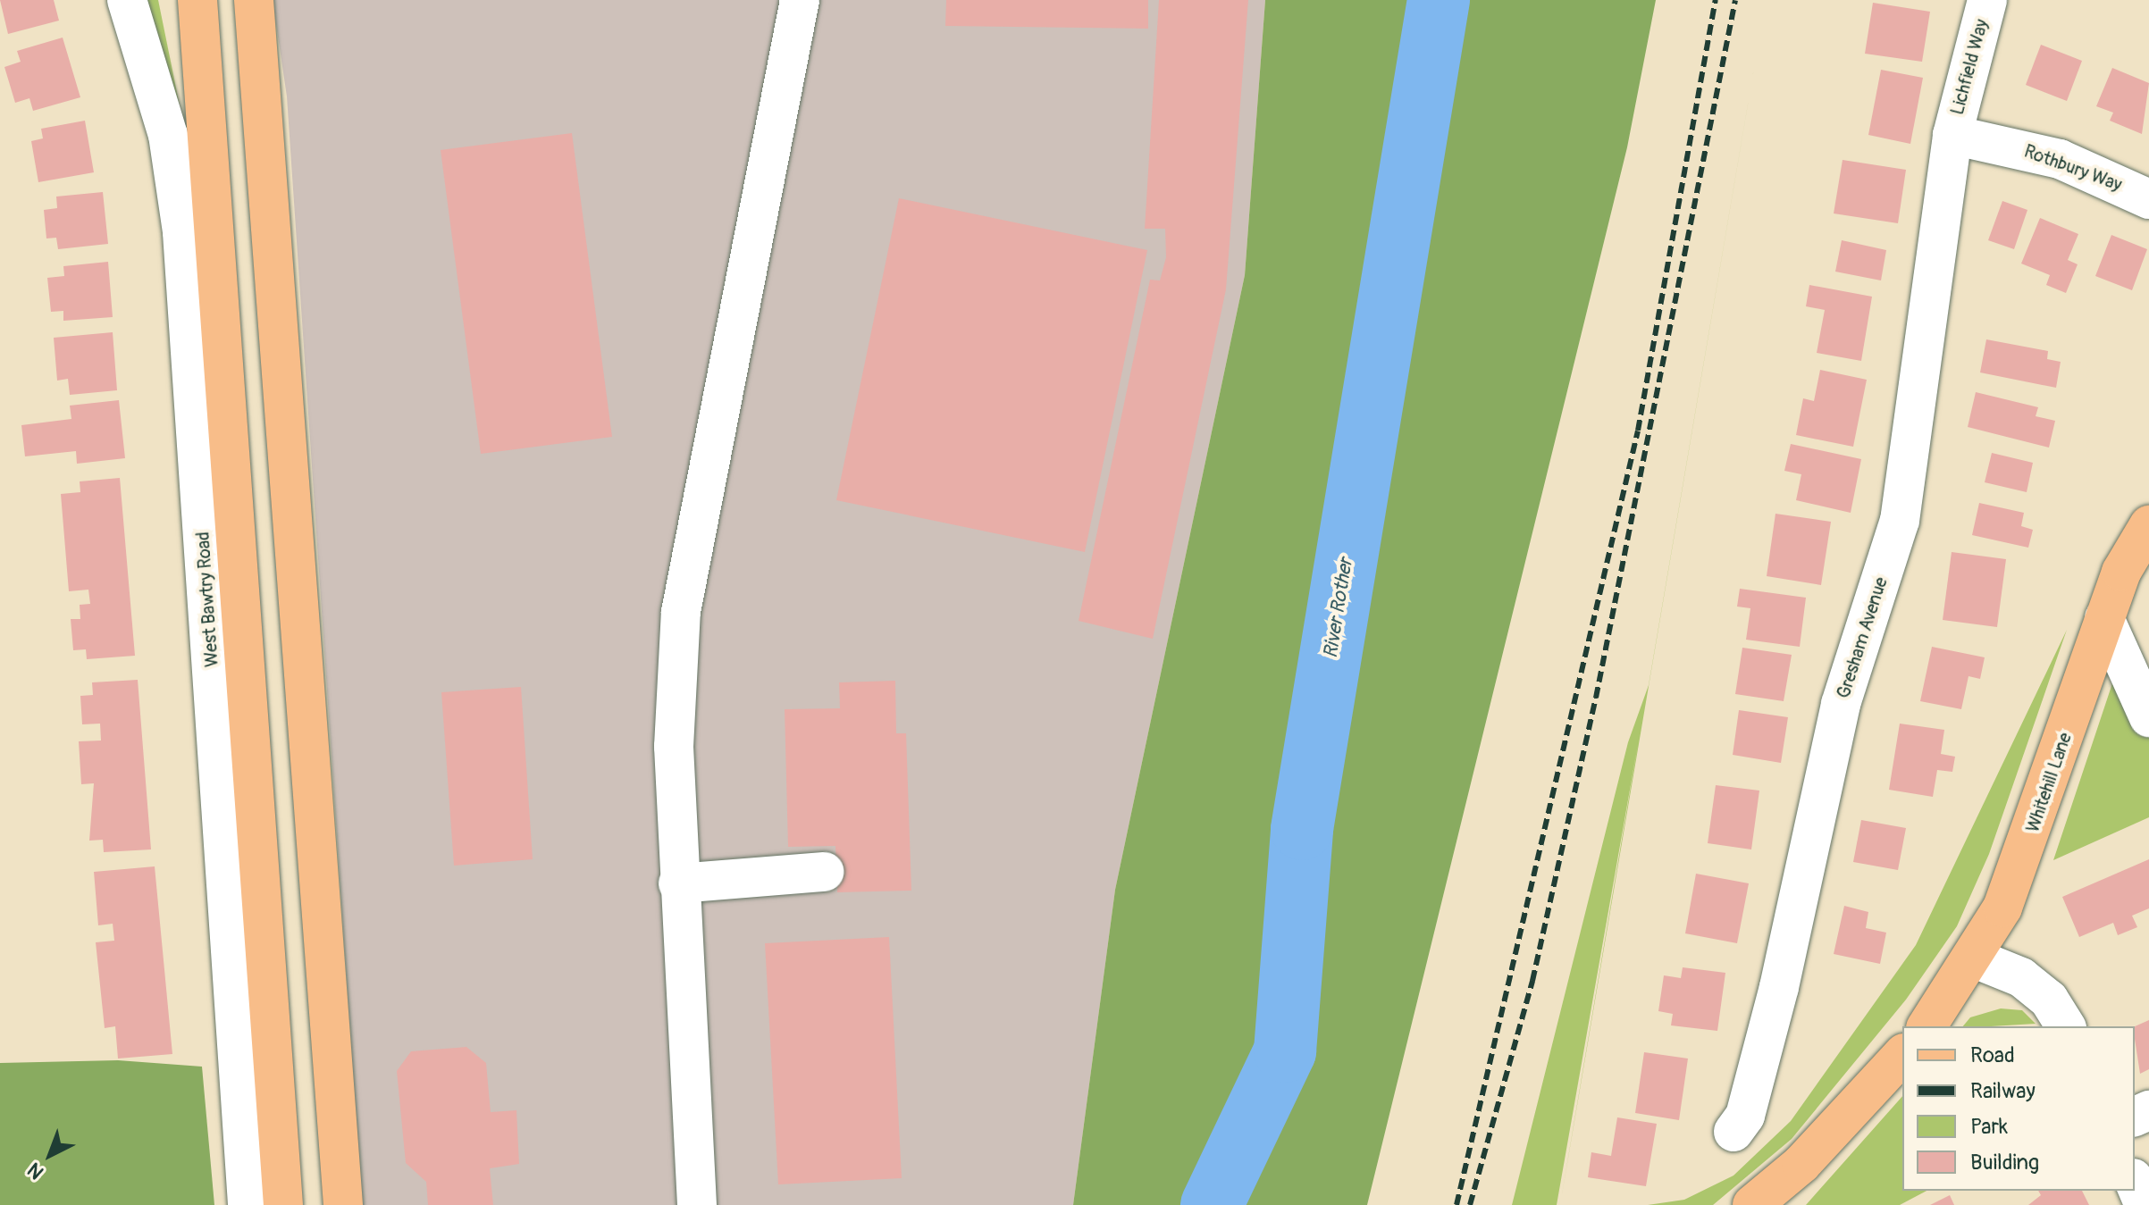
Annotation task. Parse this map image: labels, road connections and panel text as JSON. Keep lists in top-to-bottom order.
{
  "streets": {
    "main road": ["West Bawtry Road", "Whitehill Lane"],
    "street": ["Lichfield Way", "Rothbury Way", "Gresham Avenue"]
  },
  "crossings": [
    ["Lichfield Way", "Rothbury Way"],
    ["Lichfield Way", "Gresham Avenue"],
    ["Rothbury Way", "Gresham Avenue"]
  ],
  "water": ["River Rother"],
  "legend": [
    "Road",
    "Railway",
    "Park",
    "Building"
  ],
  "north": "bottom left"
}
